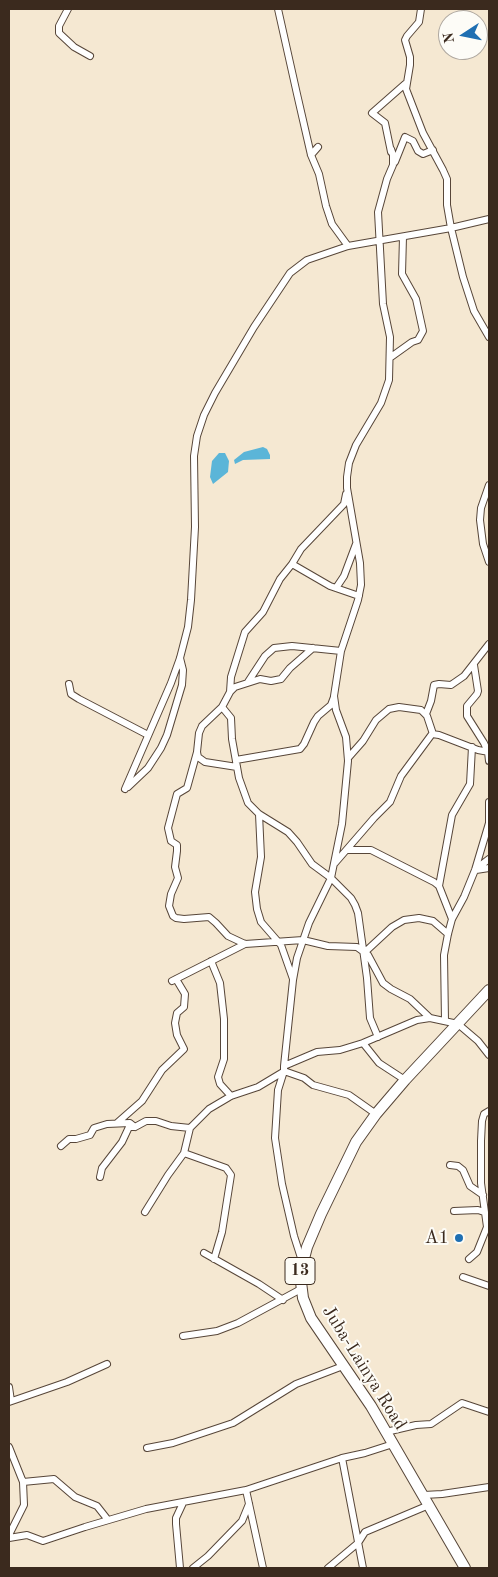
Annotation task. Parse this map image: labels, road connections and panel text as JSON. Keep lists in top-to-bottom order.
{
  "streets": {
    "main road": ["13", "Juba-Lainya Road"]
  },
  "places": ["A1"],
  "north": "left"
}
